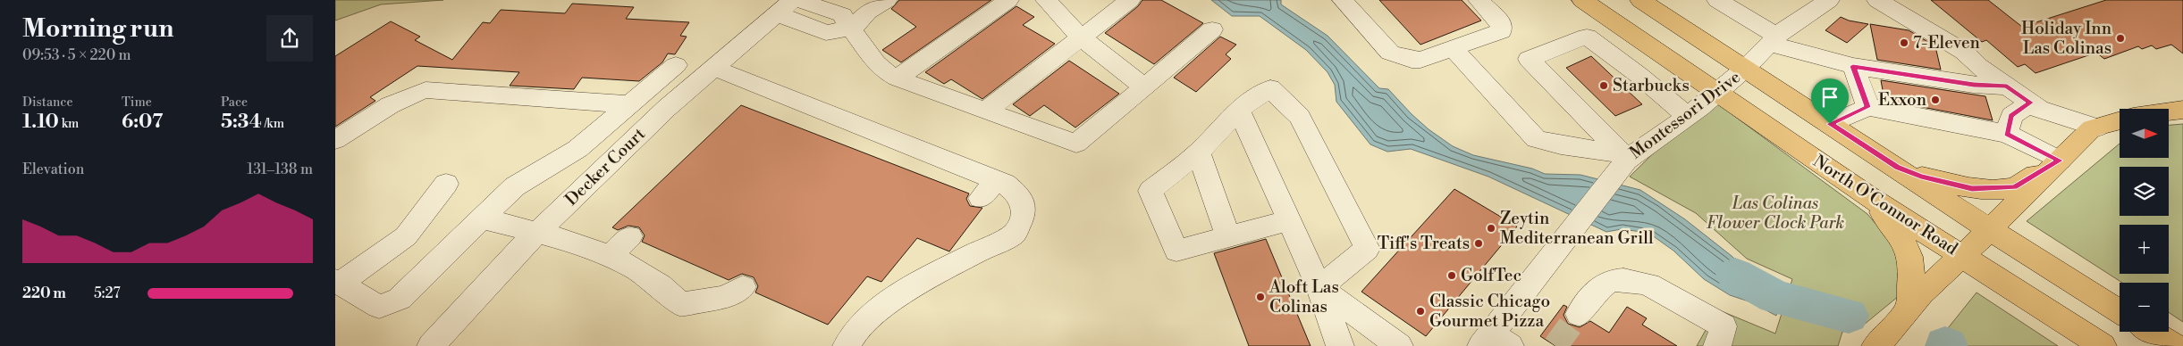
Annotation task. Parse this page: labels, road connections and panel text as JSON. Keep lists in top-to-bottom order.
{
  "streets": {
    "main road": ["North O'Connor Road"],
    "street": ["Montessori Drive", "Decker Court"]
  },
  "crossings": [
    ["Montessori Drive", "North O'Connor Road"]
  ],
  "parks": ["Las Colinas Flower Clock Park"],
  "places": [
    "Holiday Inn Las Colinas",
    "7-Eleven",
    "Starbucks",
    "Exxon",
    "Zeytin Mediterranean Grill",
    "Tiff's Treats",
    "GolfTec",
    "Aloft Las Colinas",
    "Classic Chicago Gourmet Pizza"
  ],
  "north": "right",
  "page": {
    "heading": ["Morning run", "09:53 · 5 × 220 m"],
    "stats": [
      ["Distance", "1.10 km"],
      ["Time", "6:07"],
      ["Pace", "5:34 /km"]
    ],
    "map_buttons": ["+", "−"],
    "chart": ["Elevation", "131–138 m"],
    "list": [
      {
        "name": "220 m",
        "note": "5:27"
      }
    ]
  }
}
